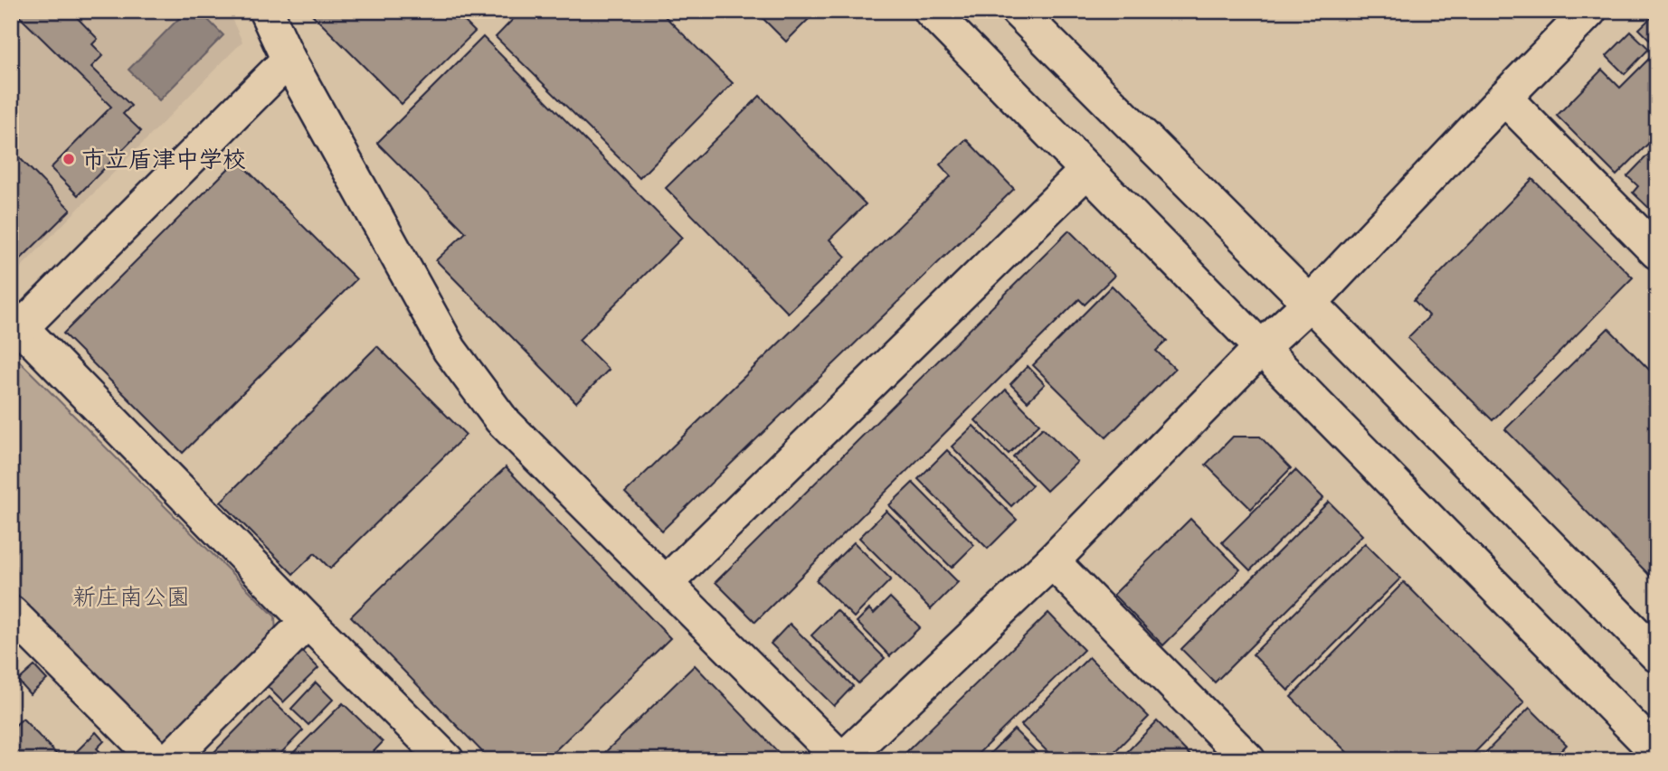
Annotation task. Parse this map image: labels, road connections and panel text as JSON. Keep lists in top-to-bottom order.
{
  "parks": ["新庄南公園"],
  "places": ["市立盾津中学校"]
}
